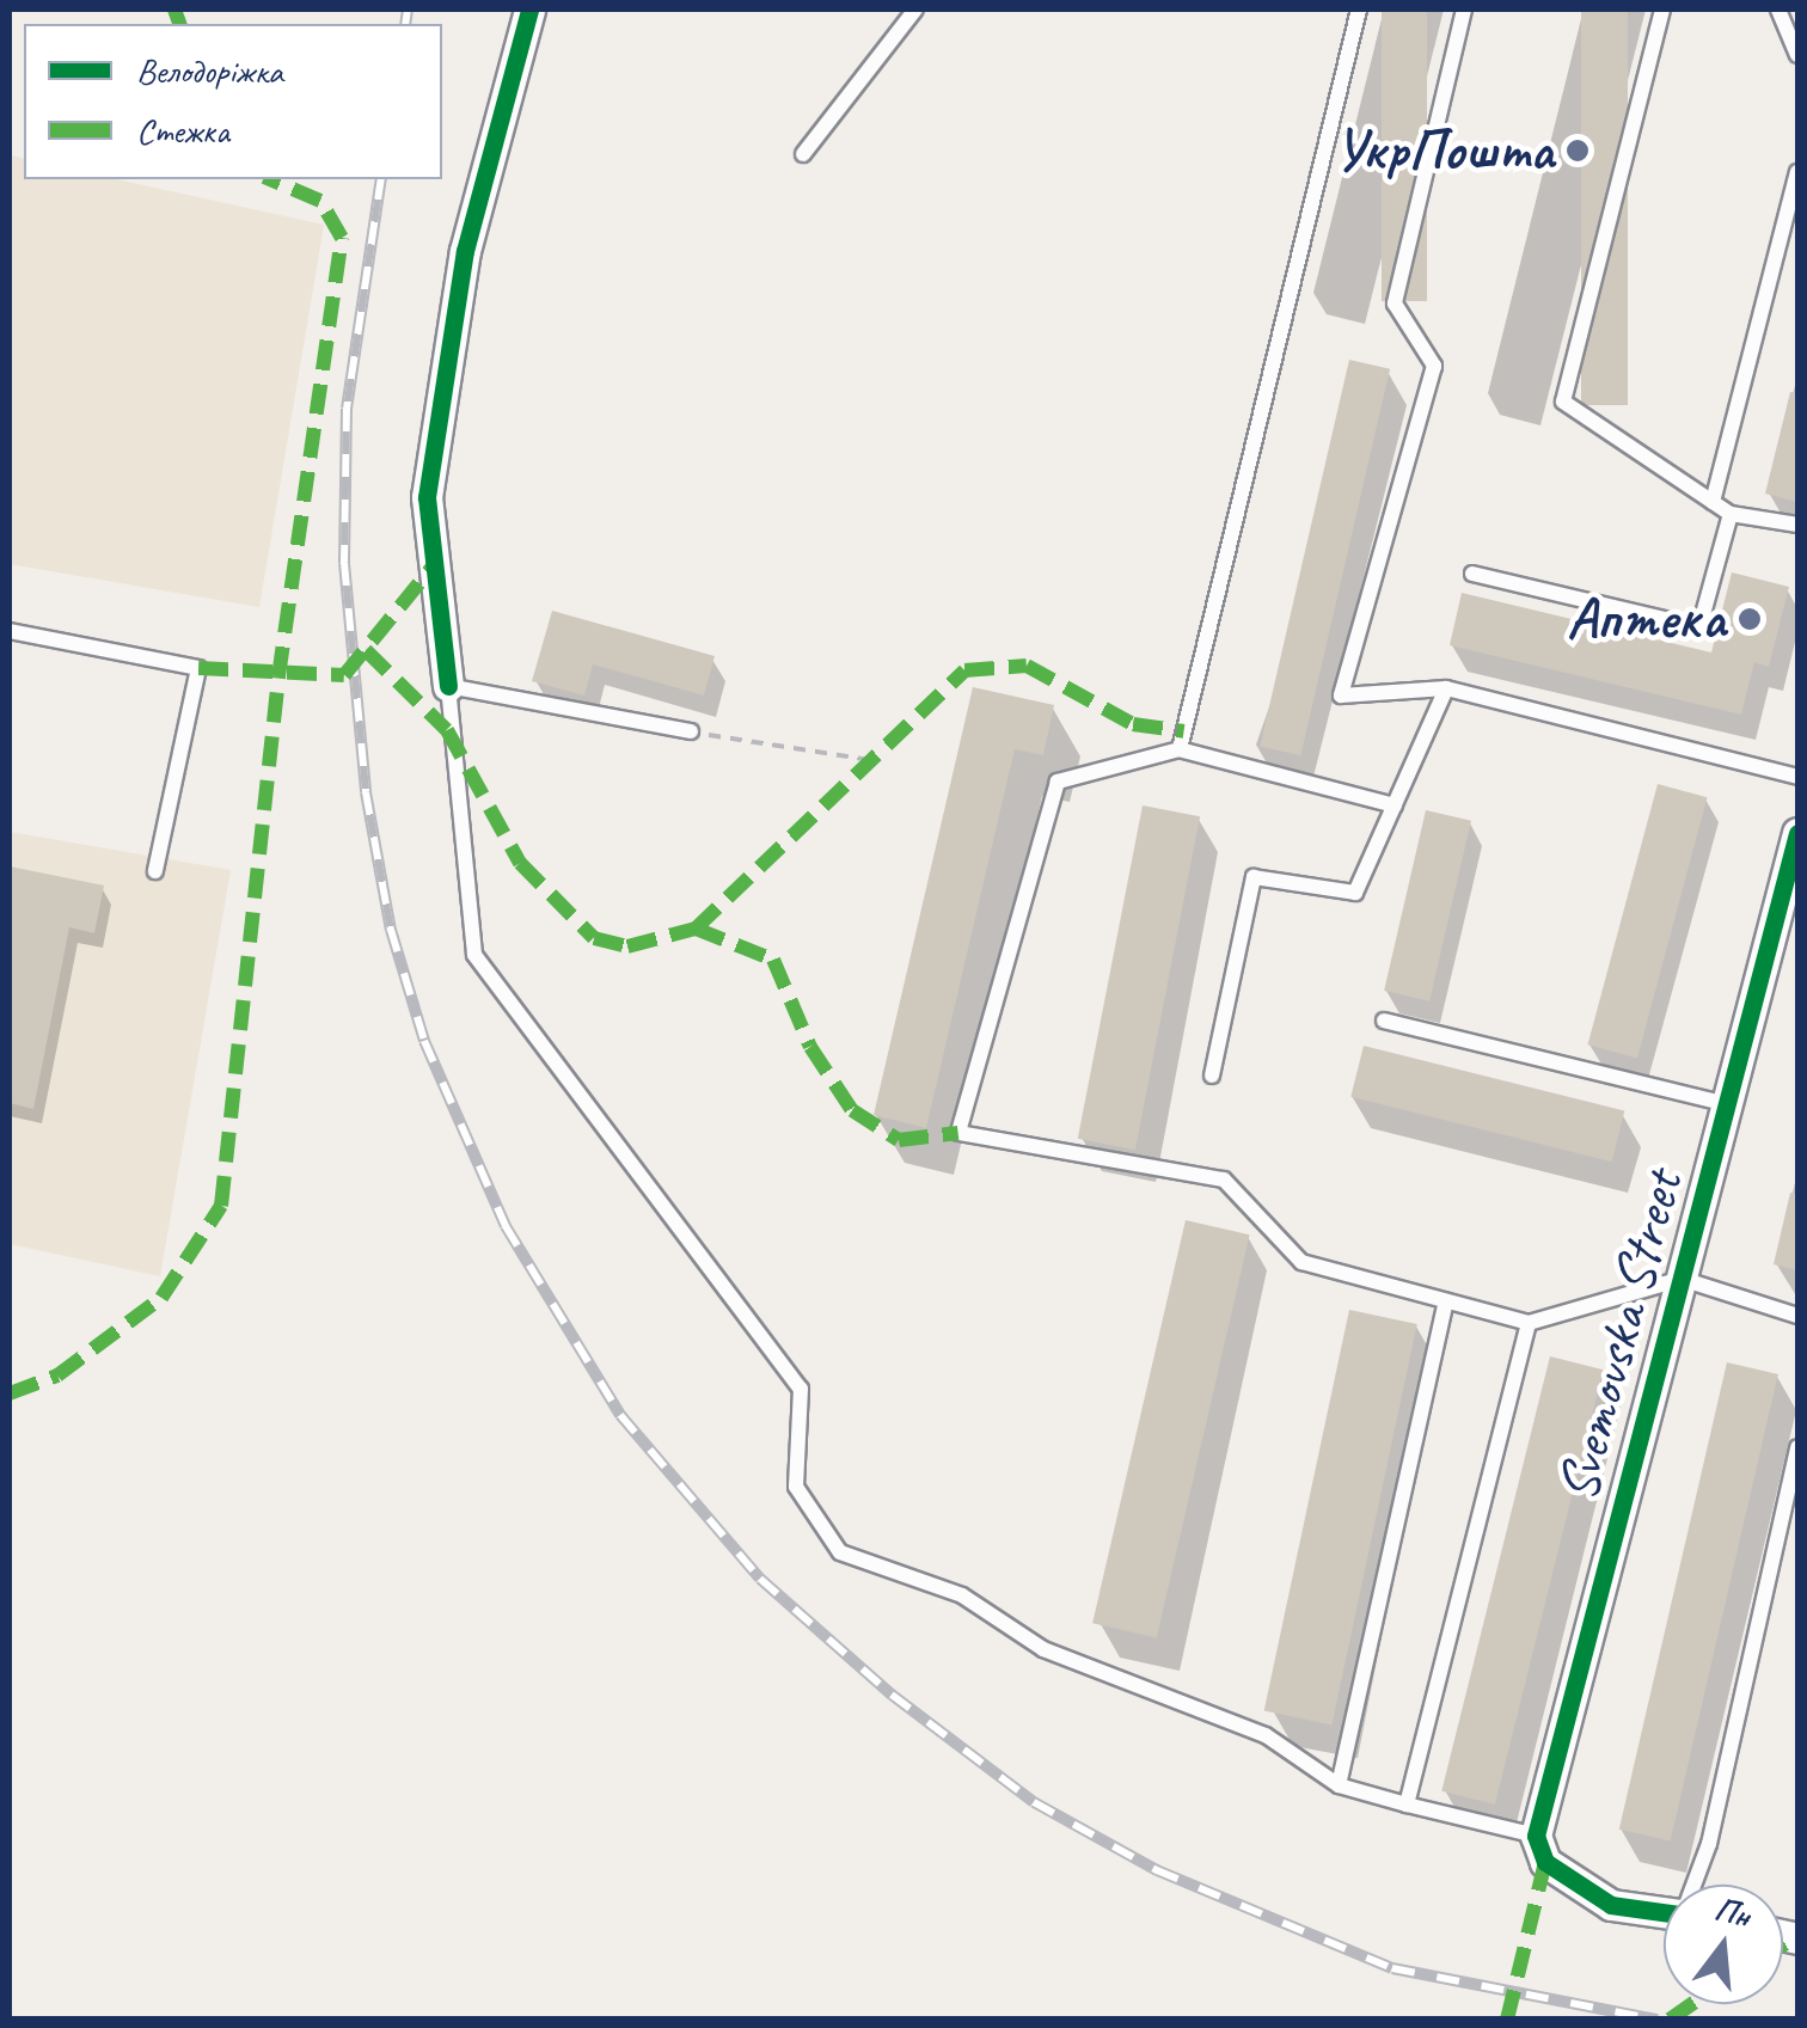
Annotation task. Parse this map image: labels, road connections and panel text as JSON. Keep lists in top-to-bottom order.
{
  "streets": {
    "street": ["Svemovska Street"]
  },
  "places": ["УкрПошта", "Аптека"],
  "legend": ["Велодоріжка", "Стежка"],
  "north": "top"
}
